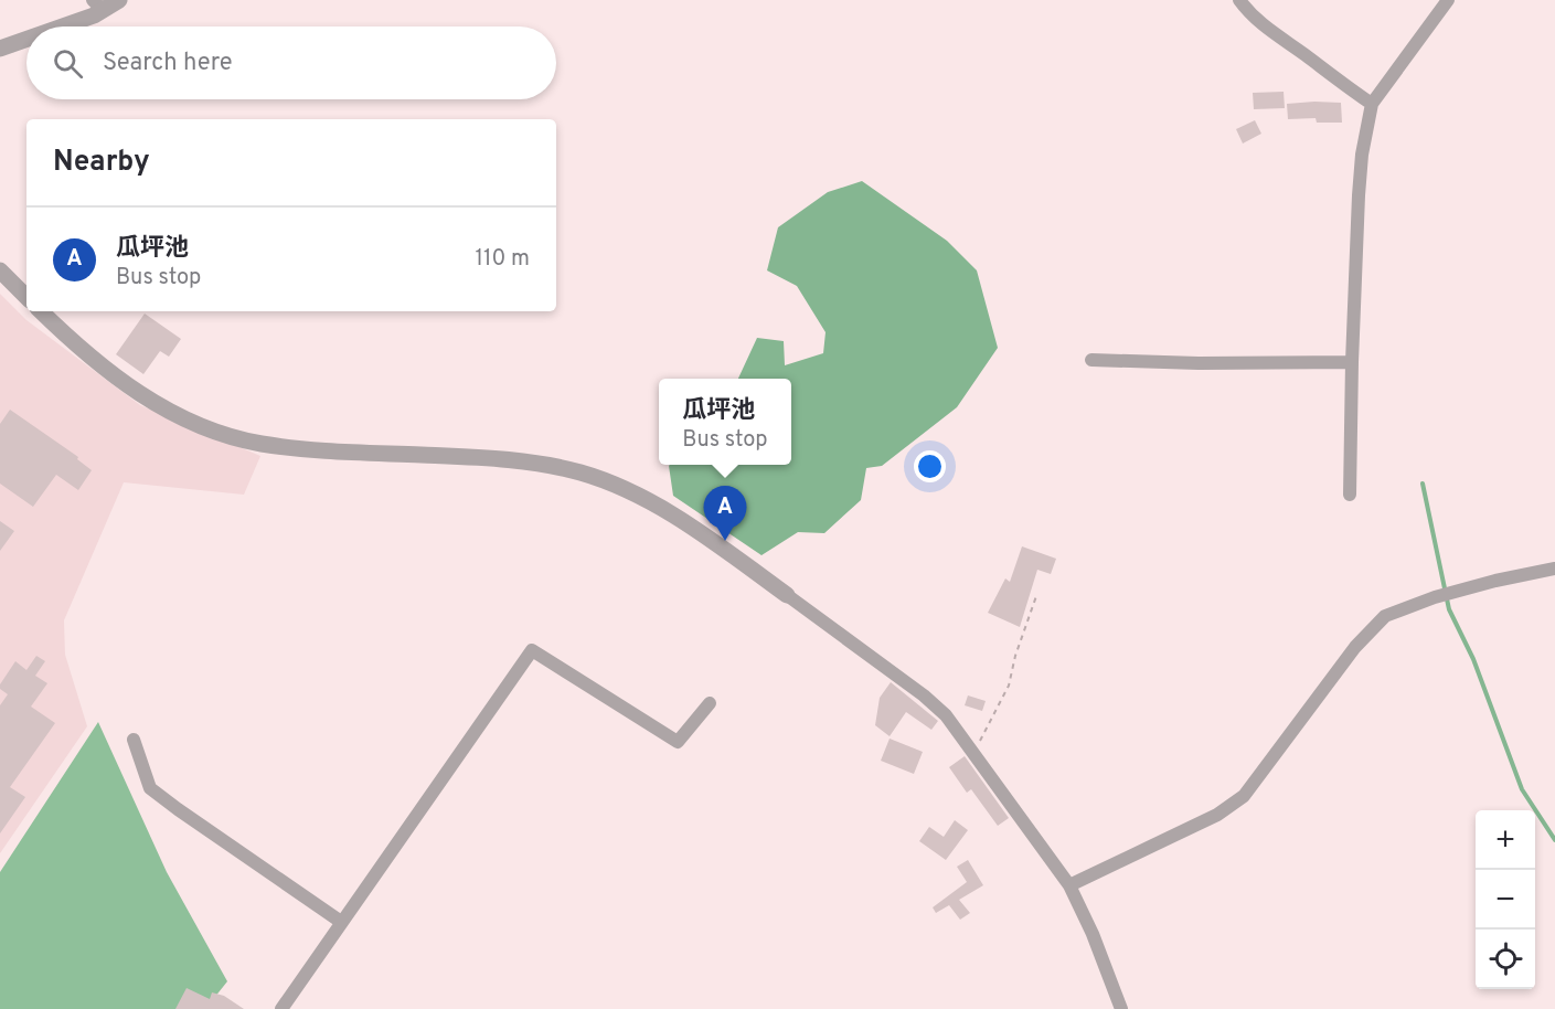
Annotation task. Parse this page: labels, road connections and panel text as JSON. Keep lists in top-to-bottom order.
{
  "page": {
    "search": "Search here",
    "heading": "Nearby",
    "list": [
      {
        "mark": "A",
        "name": "瓜坪池",
        "note": "Bus stop",
        "value": "110 m"
      }
    ],
    "popup": ["瓜坪池", "Bus stop"],
    "pins": "A",
    "map_buttons": ["+", "−"]
  }
}
